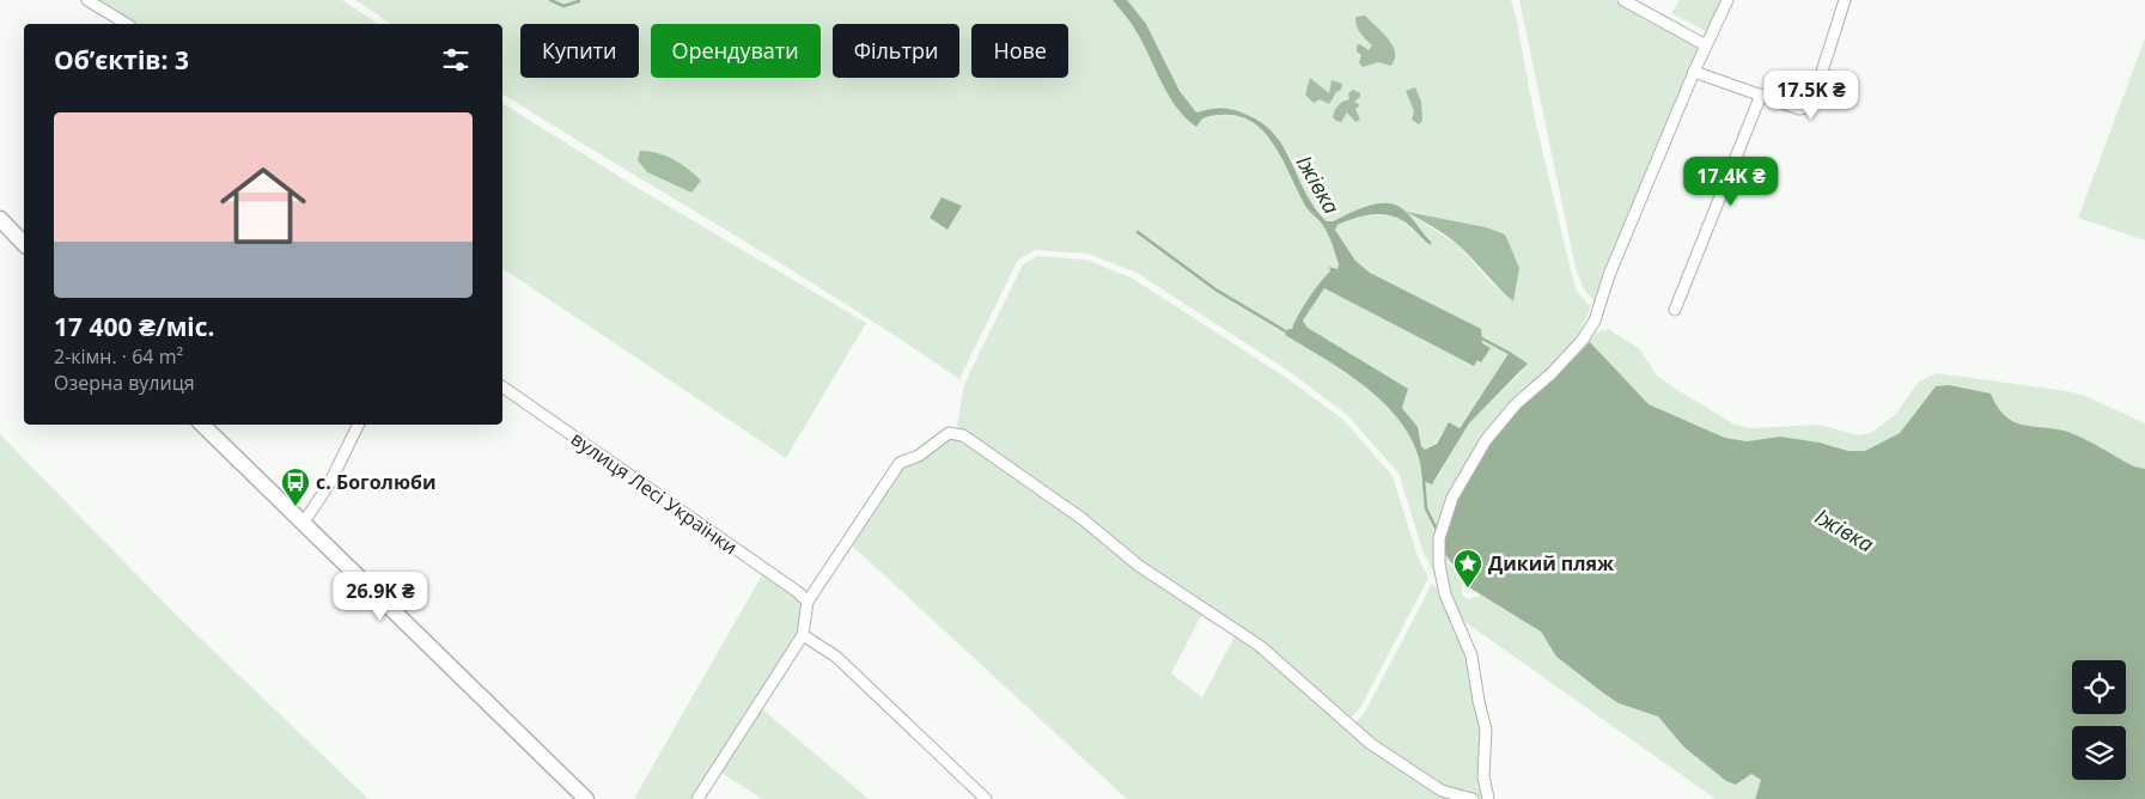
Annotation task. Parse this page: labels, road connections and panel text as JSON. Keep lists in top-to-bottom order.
{
  "streets": {
    "street": ["вулиця Лесі Українки"]
  },
  "water": ["Іжівка"],
  "places": {
    "bus stop": ["с. Боголюби"],
    "place": ["Дикий пляж"]
  },
  "page": {
    "chip": [
      "Купити",
      "Орендувати",
      "Фільтри",
      "Нове"
    ],
    "heading": "Об’єктів: 3",
    "price": ["17.5K ₴", "17.4K ₴", "26.9K ₴"],
    "list": [
      {
        "name": "17 400 ₴/міс.",
        "note": "2-кімн. · 64 m² · Озерна вулиця"
      }
    ]
  }
}
